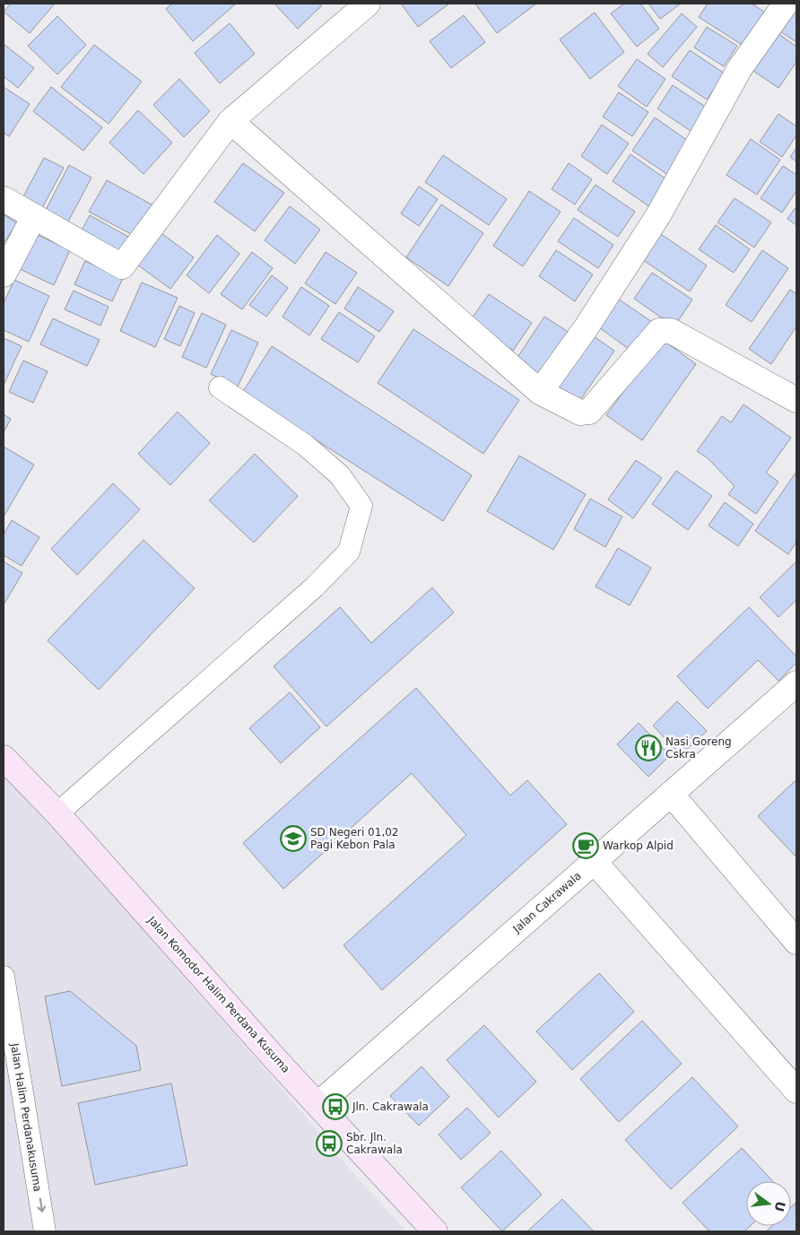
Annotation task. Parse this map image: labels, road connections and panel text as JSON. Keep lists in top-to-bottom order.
{
  "streets": {
    "street": ["Jalan Cakrawala", "Jalan Komodor Halim Perdana Kusuma"],
    "lane": ["Jalan Halim Perdanakusuma"]
  },
  "crossings": [
    ["Jalan Cakrawala", "Jalan Komodor Halim Perdana Kusuma"]
  ],
  "one_way": ["Jalan Halim Perdanakusuma"],
  "places": {
    "restaurant": ["Nasi Goreng Cskra"],
    "school or university": ["SD Negeri 01,02 Pagi Kebon Pala"],
    "cafe": ["Warkop Alpid"],
    "bus stop": ["Jln. Cakrawala", "Sbr. Jln. Cakrawala"]
  },
  "north": "right"
}
